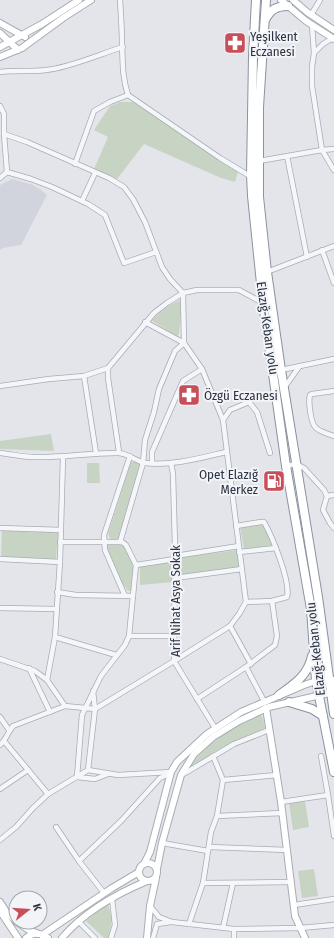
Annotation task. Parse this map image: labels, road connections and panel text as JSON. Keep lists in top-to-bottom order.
{
  "streets": {
    "highway": ["Elazığ-Keban yolu"],
    "street": ["Arif Nihat Asya Sokak"]
  },
  "places": {
    "pharmacy": ["Yeşilkent Eczanesi", "Özgü Eczanesi"],
    "fuel station": ["Opet Elazığ Merkez"]
  },
  "north": "right"
}
